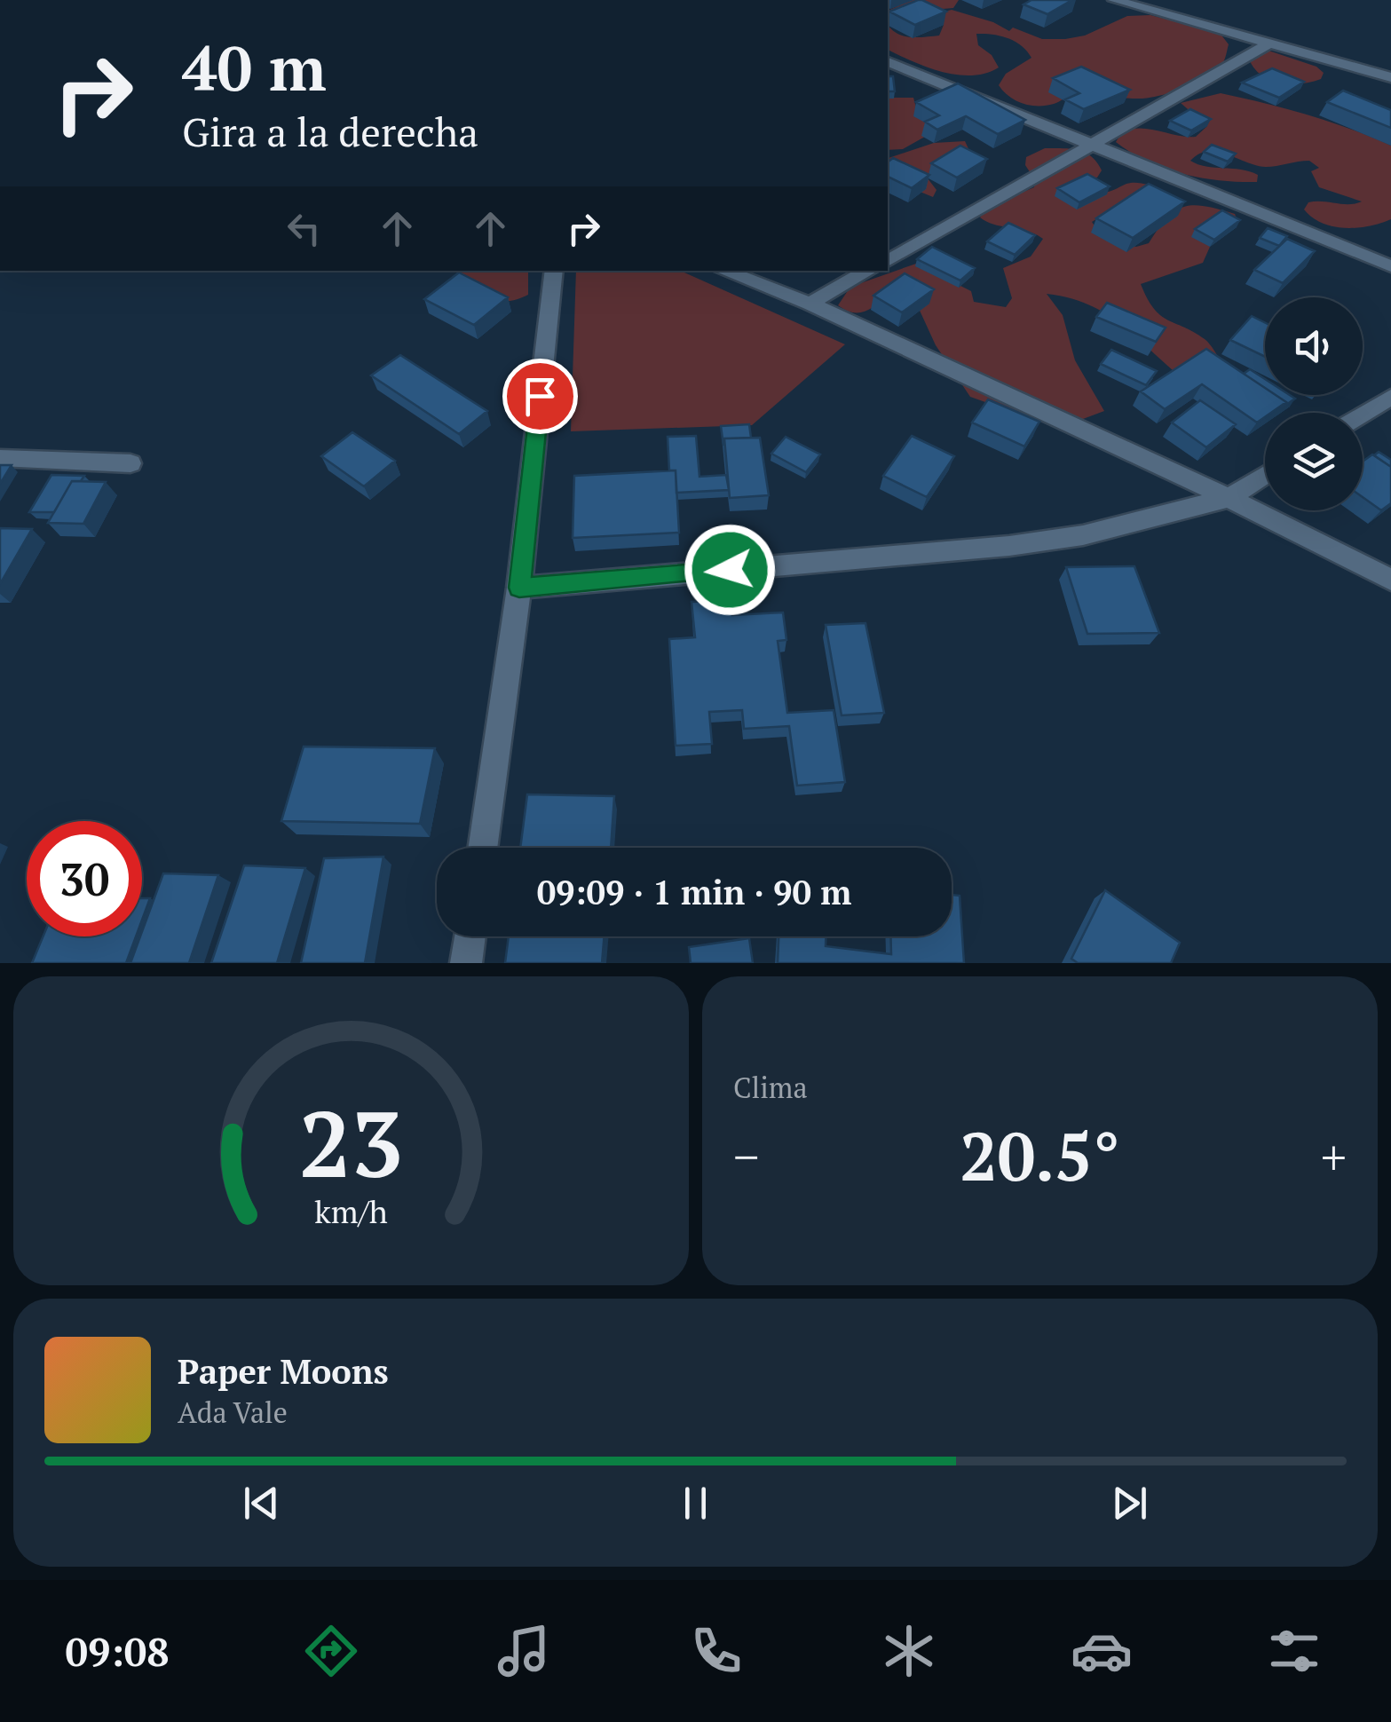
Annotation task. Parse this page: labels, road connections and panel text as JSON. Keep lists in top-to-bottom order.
{
  "page": {
    "turn": ["40 m", "Gira a la derecha"],
    "limit": "30",
    "trip": "09:09 · 1 min · 90 m",
    "tile": "Clima",
    "heat": ["−", "20.5°", "+"],
    "song": ["Paper Moons", "Ada Vale"],
    "tabs": "09:08",
    "gauge": ["23", "km/h"]
  }
}
